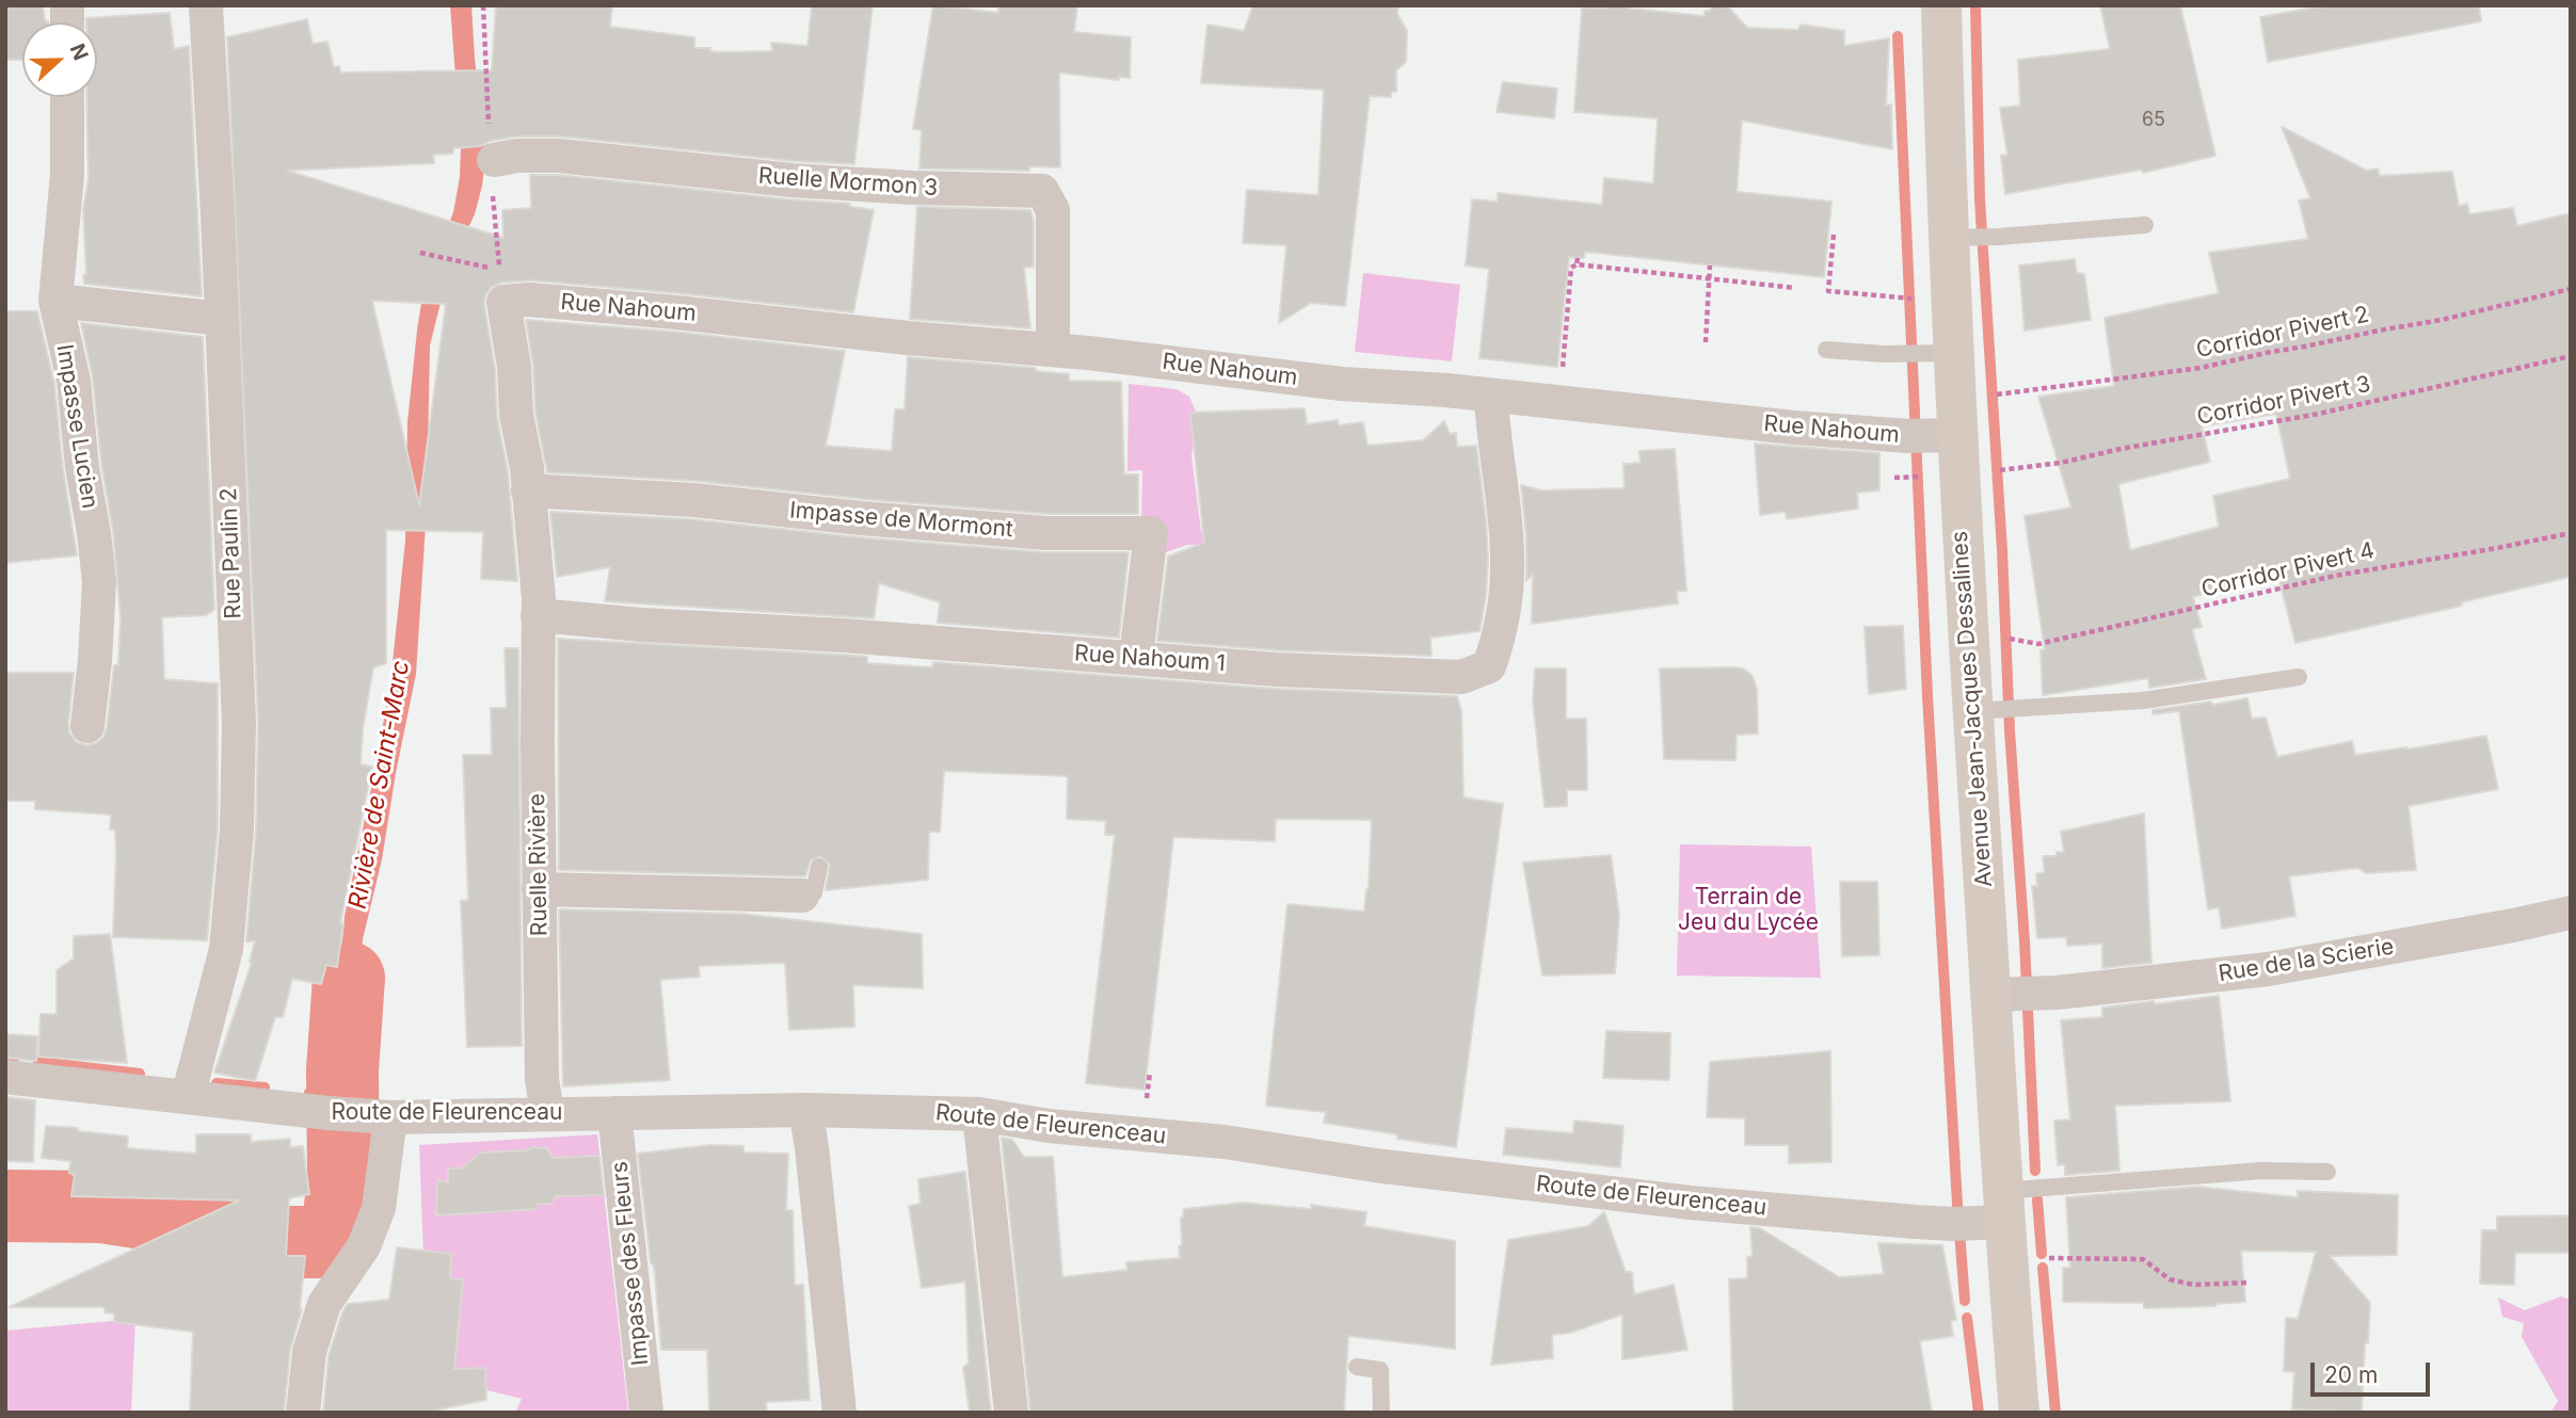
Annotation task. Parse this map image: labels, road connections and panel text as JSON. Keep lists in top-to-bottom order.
{
  "streets": {
    "street": [
      "Ruelle Mormon 3",
      "Rue Nahoum",
      "Impasse Lucien",
      "Impasse de Mormont",
      "Rue Paulin 2",
      "Rue Nahoum 1",
      "Avenue Jean-Jacques Dessalines",
      "Ruelle Rivière",
      "Rue de la Scierie",
      "Route de Fleurenceau",
      "Impasse des Fleurs"
    ],
    "path": ["Corridor Pivert 2", "Corridor Pivert 3", "Corridor Pivert 4"]
  },
  "crossings": [
    ["Ruelle Mormon 3", "Rue Nahoum"],
    ["Rue Nahoum", "Rue Nahoum 1"],
    ["Rue Nahoum", "Avenue Jean-Jacques Dessalines"],
    ["Rue Nahoum", "Ruelle Rivière"],
    ["Impasse de Mormont", "Rue Nahoum 1"],
    ["Impasse de Mormont", "Ruelle Rivière"],
    ["Rue Paulin 2", "Route de Fleurenceau"],
    ["Rue Nahoum 1", "Ruelle Rivière"],
    ["Avenue Jean-Jacques Dessalines", "Rue de la Scierie"],
    ["Avenue Jean-Jacques Dessalines", "Route de Fleurenceau"],
    ["Ruelle Rivière", "Route de Fleurenceau"],
    ["Route de Fleurenceau", "Impasse des Fleurs"]
  ],
  "water": ["Rivière de Saint-Marc"],
  "parks": ["Terrain de Jeu du Lycée"],
  "house_numbers": ["65"],
  "scale_bar": "20 m",
  "north": "right"
}
